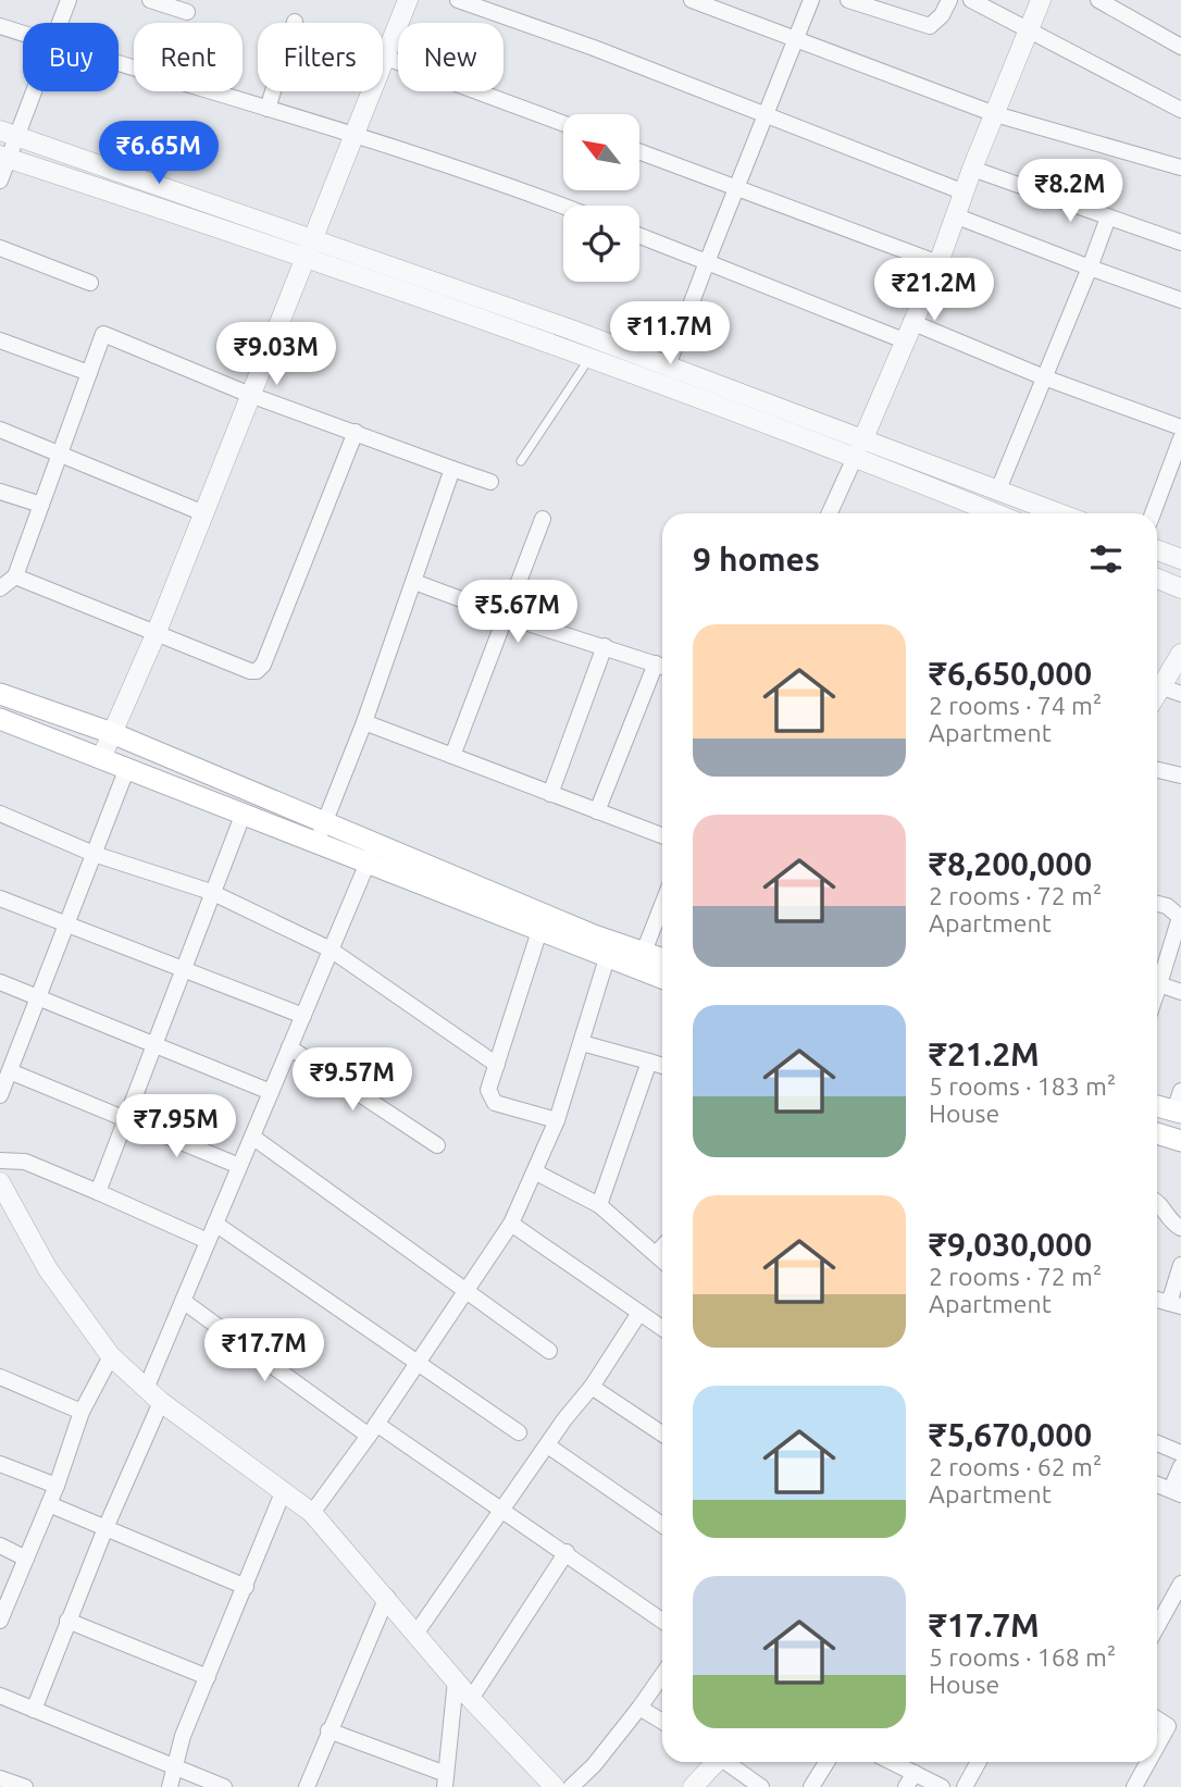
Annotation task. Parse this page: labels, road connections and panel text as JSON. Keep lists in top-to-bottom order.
{
  "north": "top left",
  "page": {
    "chip": [
      "Buy",
      "Rent",
      "Filters",
      "New"
    ],
    "price": [
      "₹6.65M",
      "₹8.2M",
      "₹21.2M",
      "₹11.7M",
      "₹9.03M",
      "₹5.67M",
      "₹9.57M",
      "₹7.95M",
      "₹17.7M"
    ],
    "heading": "9 homes",
    "list": [
      {
        "name": "₹6,650,000",
        "note": "2 rooms · 74 m² · Apartment"
      },
      {
        "name": "₹8,200,000",
        "note": "2 rooms · 72 m² · Apartment"
      },
      {
        "name": "₹21.2M",
        "note": "5 rooms · 183 m² · House"
      },
      {
        "name": "₹9,030,000",
        "note": "2 rooms · 72 m² · Apartment"
      },
      {
        "name": "₹5,670,000",
        "note": "2 rooms · 62 m² · Apartment"
      },
      {
        "name": "₹17.7M",
        "note": "5 rooms · 168 m² · House"
      }
    ]
  }
}
